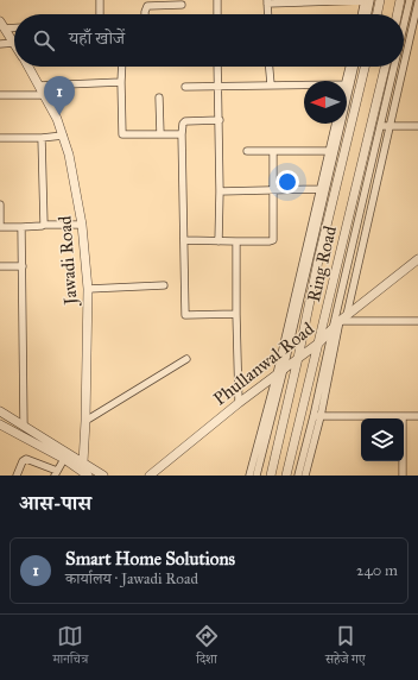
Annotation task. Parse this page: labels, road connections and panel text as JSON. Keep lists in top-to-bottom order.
{
  "streets": {
    "street": ["Jawadi Road", "Ring Road", "Phullanwal Road"]
  },
  "crossings": [
    ["Ring Road", "Phullanwal Road"]
  ],
  "north": "left",
  "page": {
    "search": "यहाँ खोजें",
    "pins": "1",
    "heading": "आस-पास",
    "list": [
      {
        "mark": "1",
        "name": "Smart Home Solutions",
        "note": "कार्यालय · Jawadi Road",
        "value": "240 m"
      }
    ],
    "nav": ["मानचित्र", "दिशा", "सहेजे गए"]
  }
}
